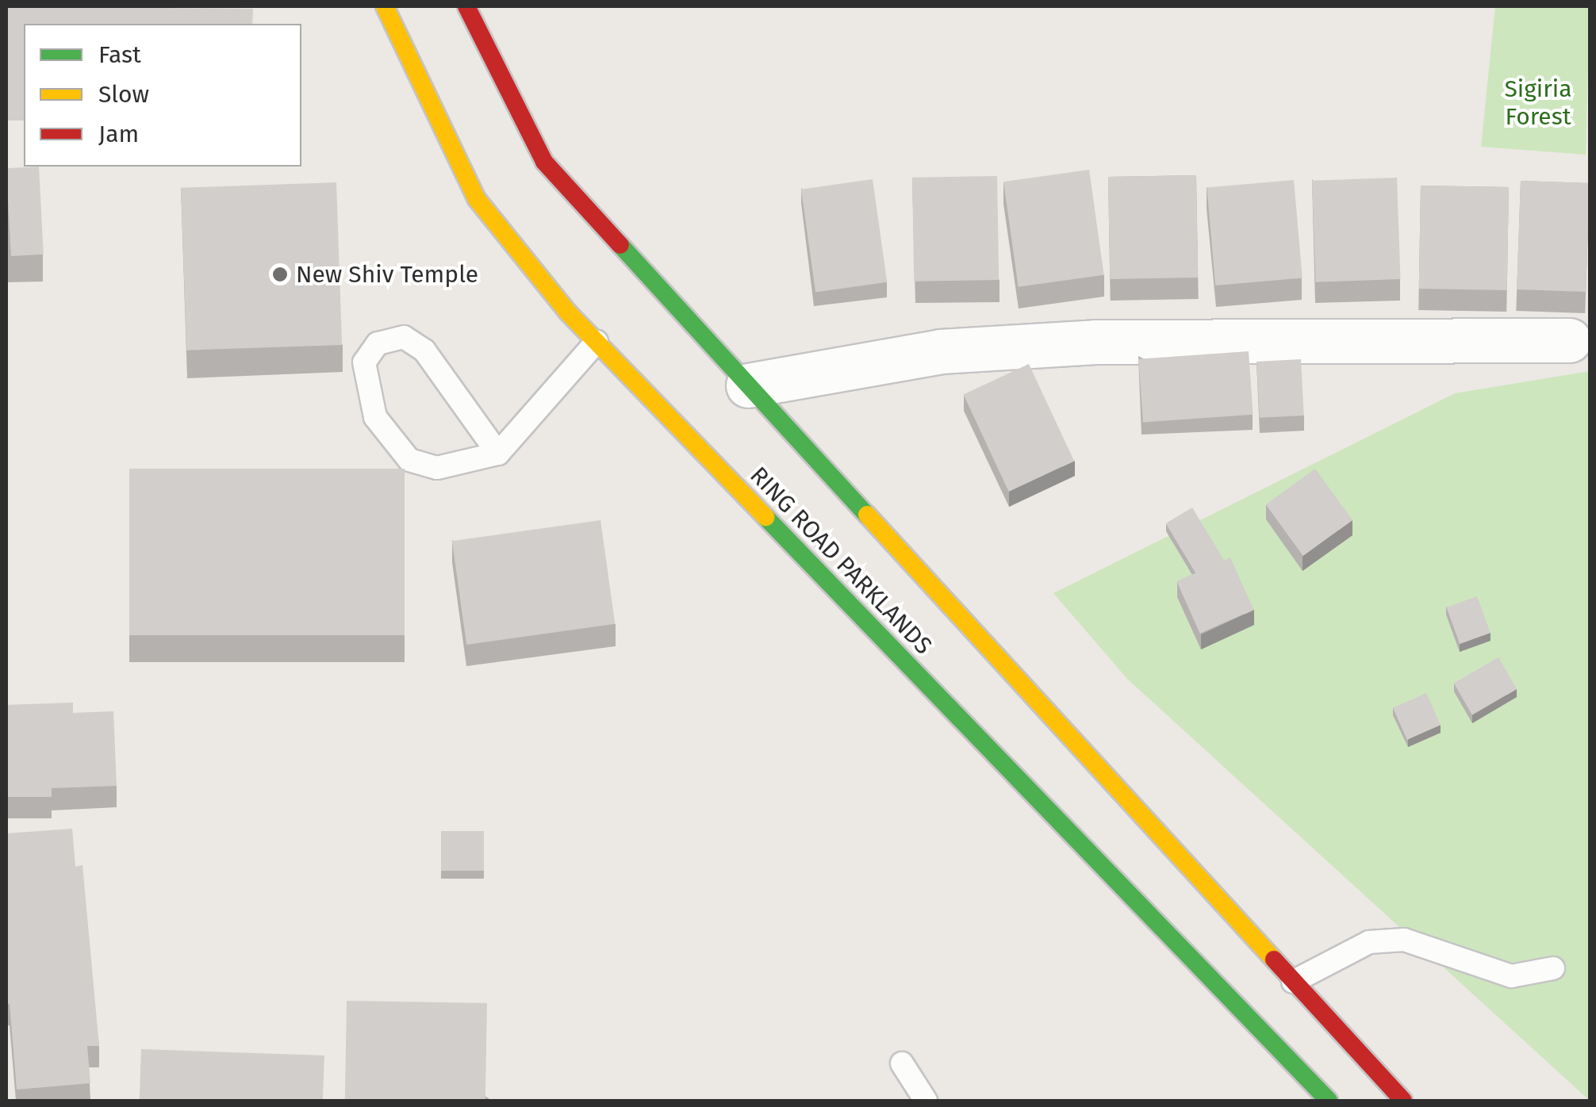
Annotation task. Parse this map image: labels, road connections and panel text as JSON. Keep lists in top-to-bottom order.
{
  "streets": {
    "street": ["RING ROAD PARKLANDS"]
  },
  "parks": ["Sigiria Forest"],
  "places": ["New Shiv Temple"],
  "legend": ["Fast", "Slow", "Jam"]
}
